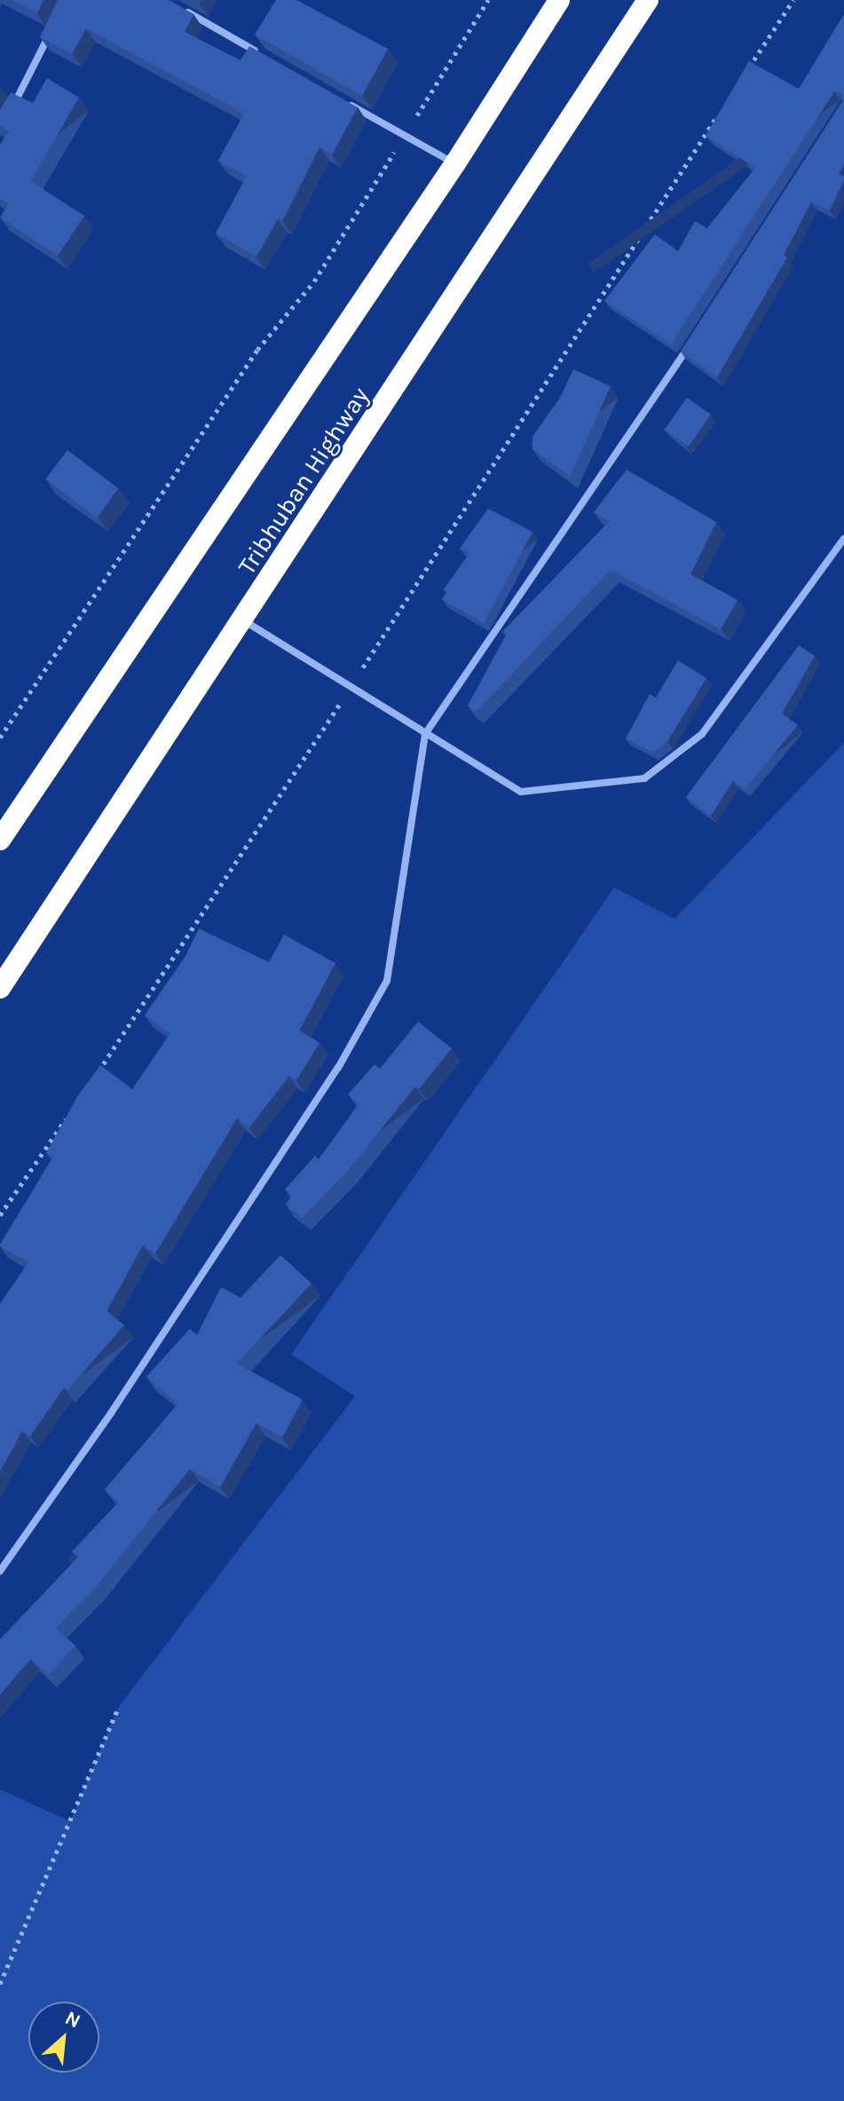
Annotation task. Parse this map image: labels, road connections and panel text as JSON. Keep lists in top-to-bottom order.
{
  "streets": {
    "highway": ["Tribhuban Highway"]
  },
  "north": "top right"
}
